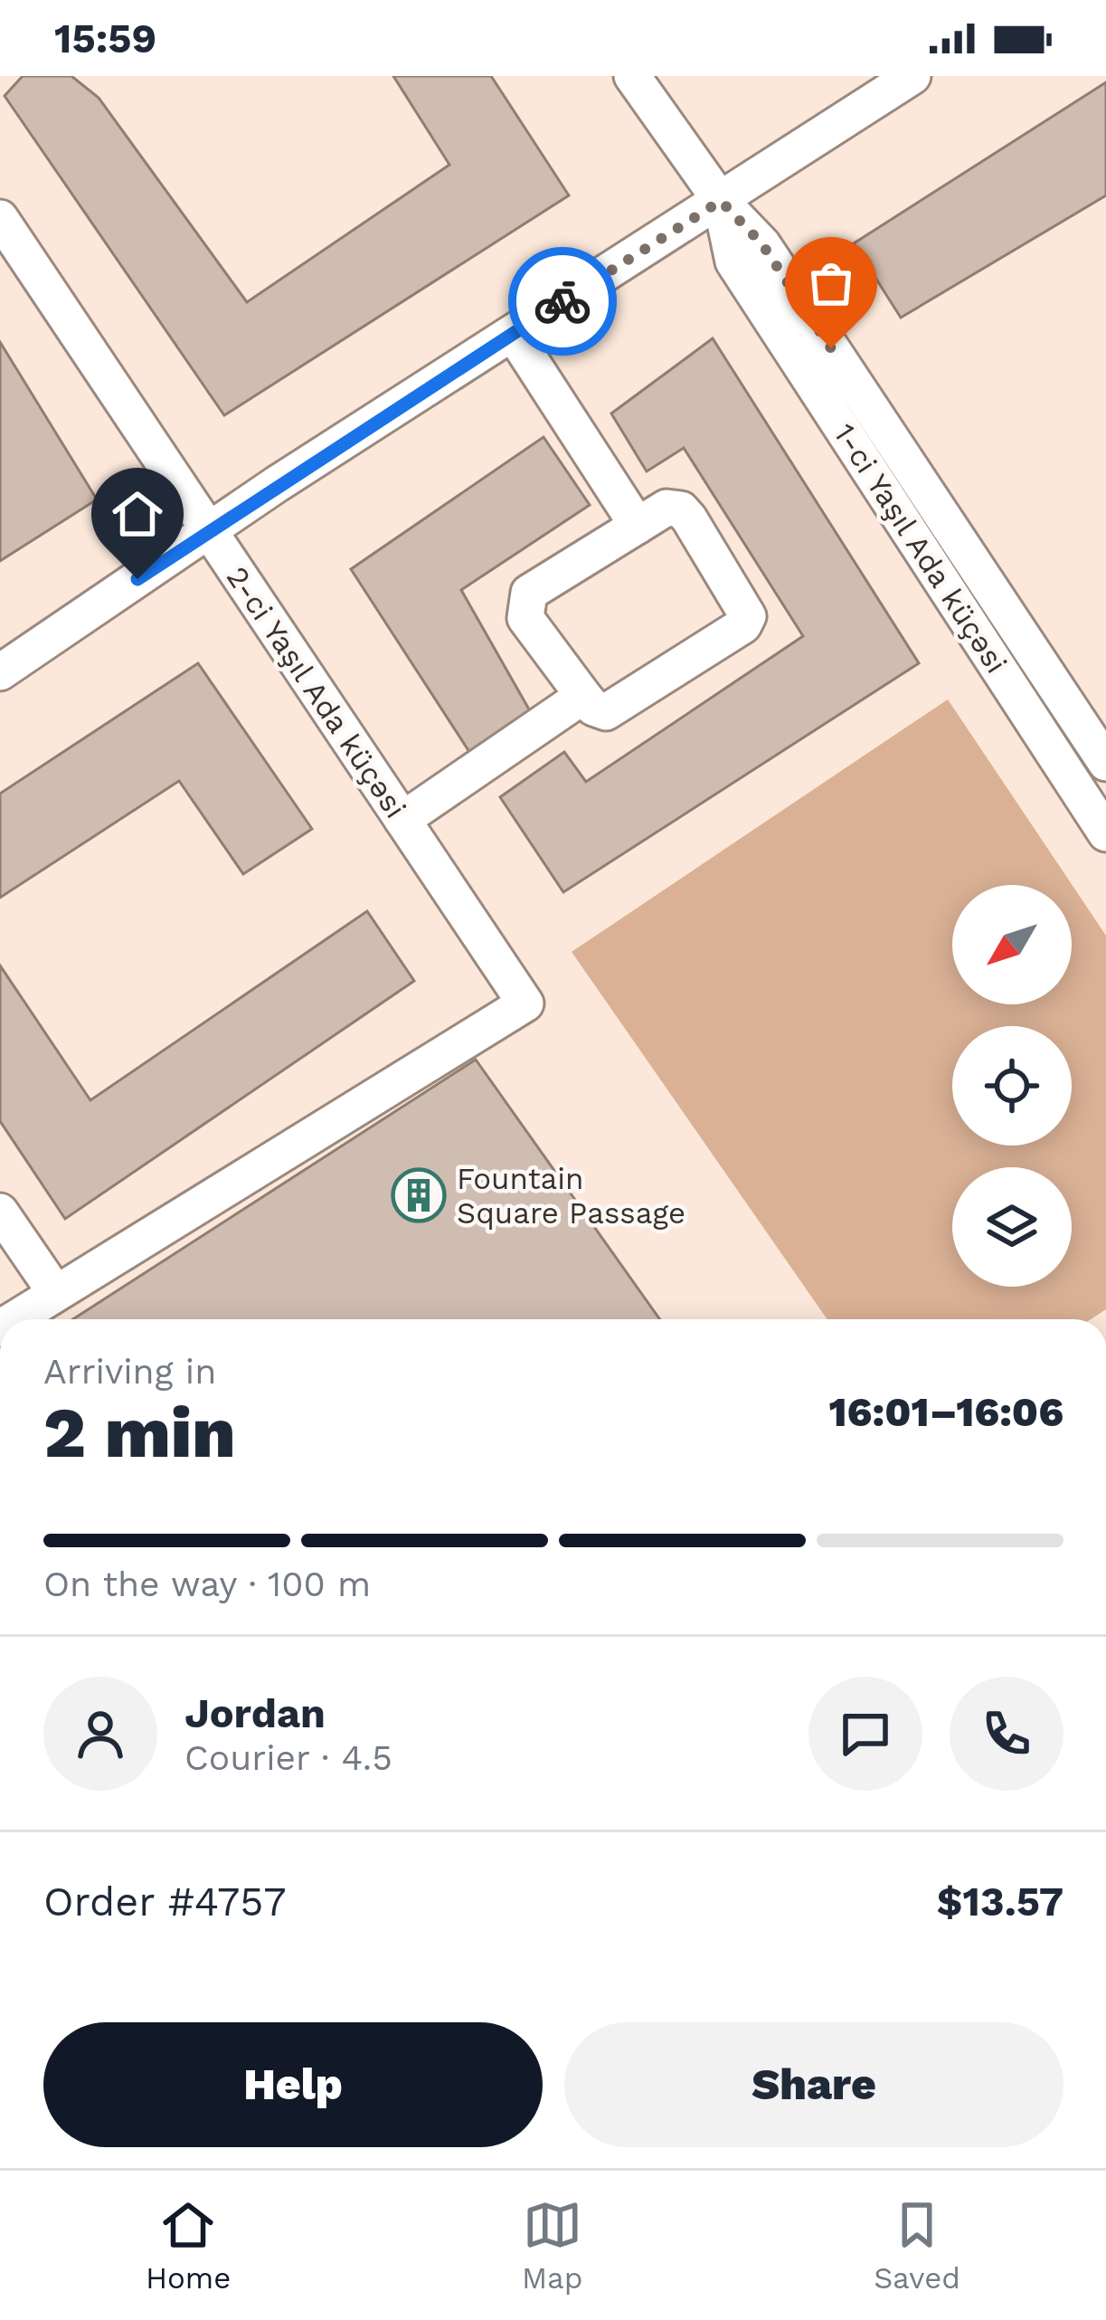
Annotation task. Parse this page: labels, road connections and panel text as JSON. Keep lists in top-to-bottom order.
{
  "streets": {
    "street": ["1-ci Yaşıl Ada küçəsi", "2-ci Yaşıl Ada küçəsi"]
  },
  "places": {
    "building": ["Fountain Square Passage"]
  },
  "north": "bottom left",
  "page": {
    "status": "15:59",
    "heading": ["2 min", "Arriving in", "16:01–16:06"],
    "panel": [
      "Jordan",
      "Courier · 4.5",
      "Order #4757",
      "$13.57"
    ],
    "bar": "On the way · 100 m",
    "buttons": ["Help", "Share"],
    "tabs": ["Home", "Map", "Saved"]
  }
}
